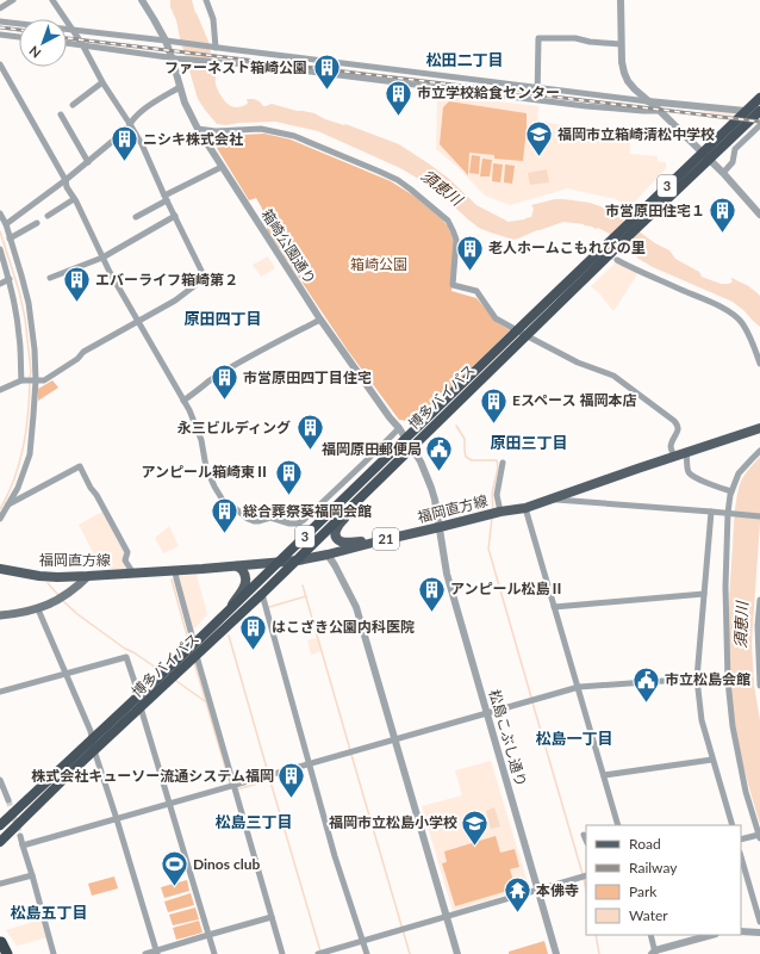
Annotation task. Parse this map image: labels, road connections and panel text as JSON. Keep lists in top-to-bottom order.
{
  "streets": {
    "highway": ["3", "博多バイパス"],
    "main road": ["福岡直方線", "21"],
    "street": ["箱崎公園通り", "松島こぶし通り"]
  },
  "crossings": [
    ["箱崎公園通り", "博多バイパス"],
    ["箱崎公園通り", "松島こぶし通り"],
    ["博多バイパス", "福岡直方線"],
    ["博多バイパス", "松島こぶし通り"],
    ["福岡直方線", "松島こぶし通り"]
  ],
  "districts": [
    "松田二丁目",
    "原田四丁目",
    "原田三丁目",
    "松島一丁目",
    "松島三丁目",
    "松島五丁目"
  ],
  "water": ["須恵川"],
  "parks": ["箱崎公園"],
  "places": {
    "building": [
      "ファーネスト箱崎公園",
      "市立学校給食センター",
      "ニシキ株式会社",
      "市営原田住宅１",
      "老人ホームこもれびの里",
      "エバーライフ箱崎第２",
      "市営原田四丁目住宅",
      "Eスペース 福岡本店",
      "永三ビルディング",
      "アンピール箱崎東Ⅱ",
      "総合葬祭葵福岡会館",
      "アンピール松島Ⅱ",
      "はこざき公園内科医院",
      "株式会社キューソー流通システム福岡"
    ],
    "school or university": ["福岡市立箱崎清松中学校", "福岡市立松島小学校"],
    "public building": ["福岡原田郵便局", "市立松島会館"],
    "sports": ["Dinos club"],
    "temple": ["本佛寺"]
  },
  "legend": [
    "Road",
    "Railway",
    "Park",
    "Water"
  ],
  "north": "bottom left"
}
